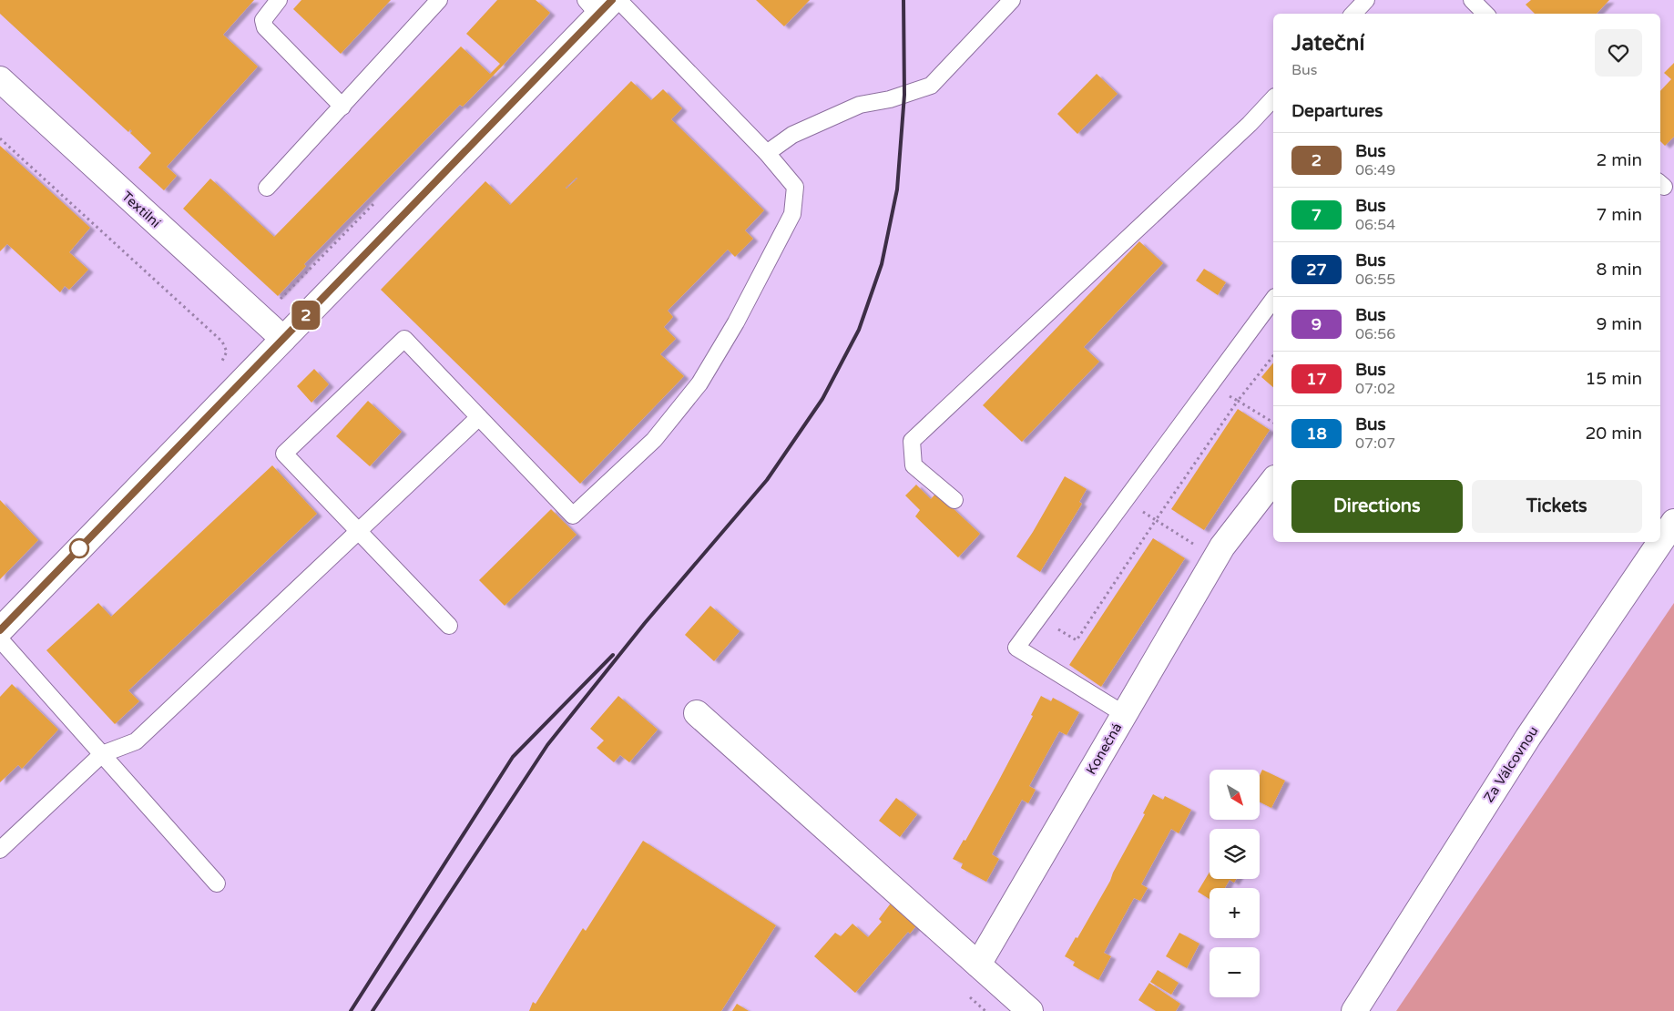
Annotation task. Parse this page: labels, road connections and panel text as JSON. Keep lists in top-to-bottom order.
{
  "streets": {
    "street": ["Textilní", "Konečná", "Za Válcovnou"]
  },
  "lines": ["bus line 2"],
  "north": "bottom right",
  "page": {
    "on_map": "2",
    "heading": [
      ["Jateční", "Bus"],
      "Departures"
    ],
    "list": [
      {
        "mark": "2",
        "name": "Bus",
        "note": "06:49",
        "value": "2 min"
      },
      {
        "mark": "7",
        "name": "Bus",
        "note": "06:54",
        "value": "7 min"
      },
      {
        "mark": "27",
        "name": "Bus",
        "note": "06:55",
        "value": "8 min"
      },
      {
        "mark": "9",
        "name": "Bus",
        "note": "06:56",
        "value": "9 min"
      },
      {
        "mark": "17",
        "name": "Bus",
        "note": "07:02",
        "value": "15 min"
      },
      {
        "mark": "18",
        "name": "Bus",
        "note": "07:07",
        "value": "20 min"
      }
    ],
    "buttons": ["Directions", "Tickets"],
    "map_buttons": ["+", "−"]
  }
}
